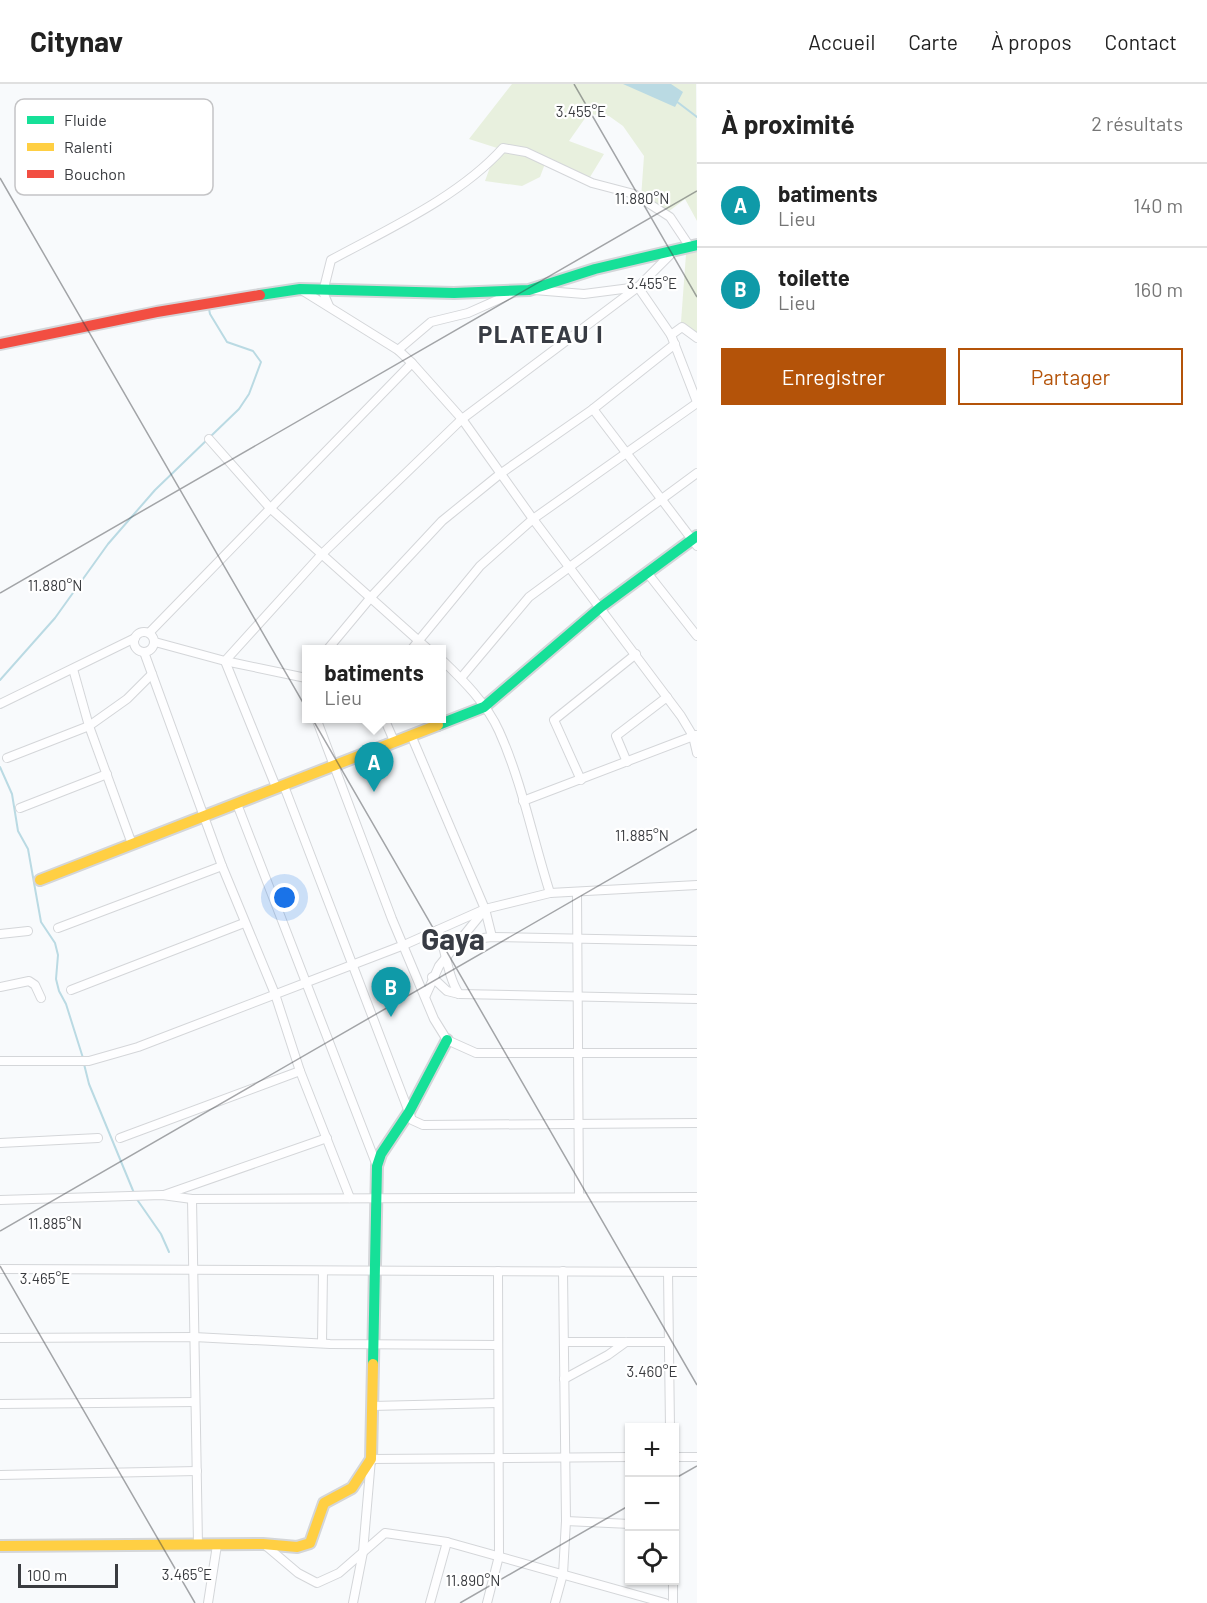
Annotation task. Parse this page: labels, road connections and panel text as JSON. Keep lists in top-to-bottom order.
{
  "districts": ["PLATEAU I", "Gaya"],
  "legend": ["Fluide", "Ralenti", "Bouchon"],
  "scale_bar": "100 m",
  "page": {
    "header": "Citynav",
    "nav": [
      "Accueil",
      "Carte",
      "À propos",
      "Contact"
    ],
    "heading": ["À proximité", "2 résultats"],
    "list": [
      {
        "mark": "A",
        "name": "batiments",
        "note": "Lieu",
        "value": "140 m"
      },
      {
        "mark": "B",
        "name": "toilette",
        "note": "Lieu",
        "value": "160 m"
      }
    ],
    "buttons": ["Enregistrer", "Partager"],
    "popup": ["batiments", "Lieu"],
    "pins": ["A", "B"],
    "map_buttons": ["+", "−"],
    "scale": "100 m"
  },
  "coordinates": [
    "3.455°E",
    "11.880°N",
    "11.885°N",
    "3.465°E",
    "3.460°E",
    "11.890°N"
  ]
}
